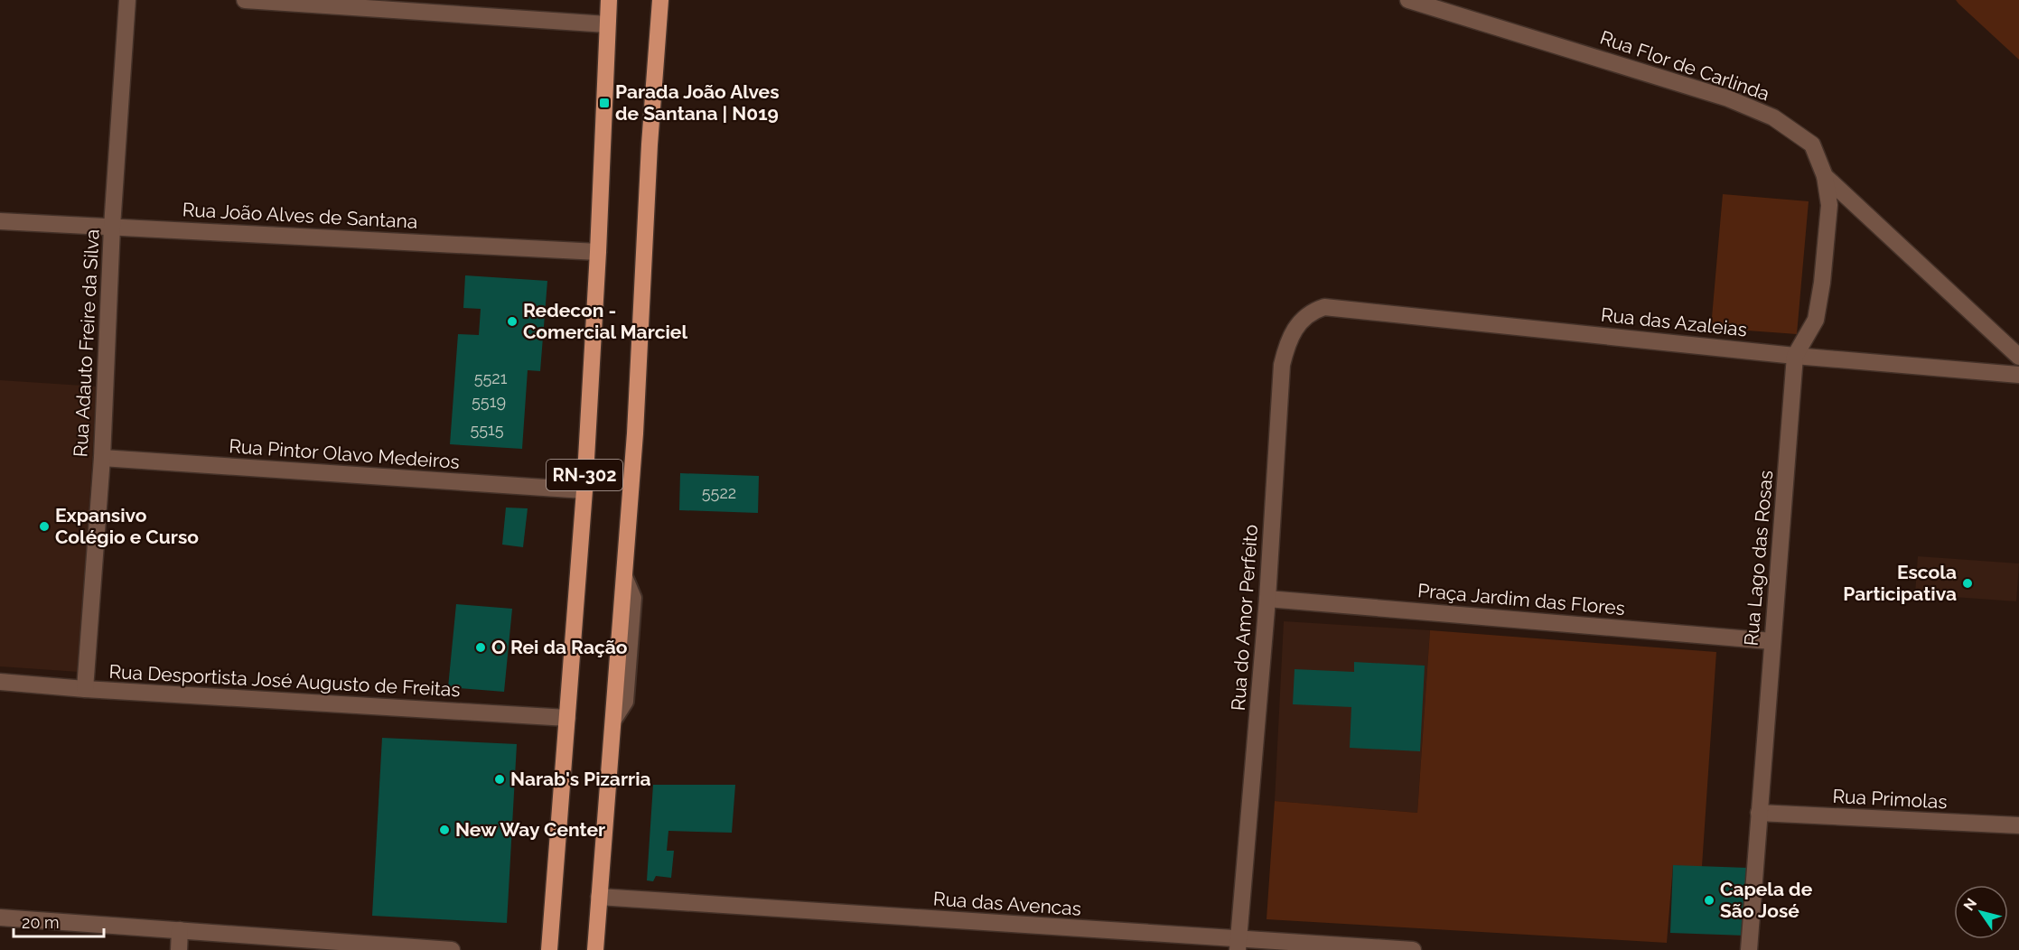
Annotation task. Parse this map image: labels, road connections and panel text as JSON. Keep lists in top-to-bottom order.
{
  "streets": {
    "main road": ["RN-302"],
    "street": [
      "Rua Flor de Carlinda",
      "Rua João Alves de Santana",
      "Rua das Azaleias",
      "Rua Adauto Freire da Silva",
      "Rua Pintor Olavo Medeiros",
      "Rua Lago das Rosas",
      "Praça Jardim das Flores",
      "Rua do Amor Perfeito",
      "Rua Desportista José Augusto de Freitas",
      "Rua Primolas",
      "Rua das Avencas"
    ]
  },
  "crossings": [
    ["Rua Flor de Carlinda", "Rua Lago das Rosas"],
    ["Rua João Alves de Santana", "Rua Adauto Freire da Silva"],
    ["Rua João Alves de Santana", "RN-302"],
    ["Rua das Azaleias", "Rua Lago das Rosas"],
    ["Rua das Azaleias", "Rua do Amor Perfeito"],
    ["Rua Adauto Freire da Silva", "Rua Pintor Olavo Medeiros"],
    ["Rua Adauto Freire da Silva", "Rua Desportista José Augusto de Freitas"],
    ["Rua Pintor Olavo Medeiros", "RN-302"],
    ["RN-302", "Rua Desportista José Augusto de Freitas"],
    ["RN-302", "Rua das Avencas"],
    ["Rua Lago das Rosas", "Praça Jardim das Flores"],
    ["Rua Lago das Rosas", "Rua Primolas"],
    ["Praça Jardim das Flores", "Rua do Amor Perfeito"],
    ["Rua do Amor Perfeito", "Rua das Avencas"]
  ],
  "places": {
    "transit": ["Parada João Alves de Santana | N019"],
    "other": [
      "Redecon - Comercial Marciel",
      "Expansivo Colégio e Curso",
      "Escola Participativa",
      "O Rei da Ração",
      "Narab's Pizarria",
      "New Way Center",
      "Capela de São José"
    ]
  },
  "house_numbers": [
    "5521",
    "5519",
    "5515",
    "5522"
  ],
  "scale_bar": "20 m",
  "north": "top left"
}
